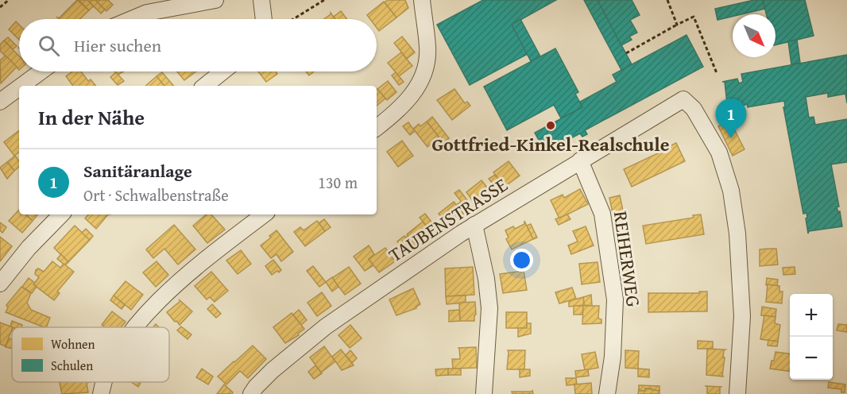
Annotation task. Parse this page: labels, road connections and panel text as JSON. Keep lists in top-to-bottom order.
{
  "streets": {
    "street": ["TAUBENSTRASSE", "REIHERWEG"]
  },
  "crossings": [
    ["TAUBENSTRASSE", "REIHERWEG"]
  ],
  "places": ["Gottfried-Kinkel-Realschule"],
  "legend": ["Wohnen", "Schulen"],
  "north": "bottom right",
  "page": {
    "search": "Hier suchen",
    "heading": "In der Nähe",
    "pins": "1",
    "list": [
      {
        "mark": "1",
        "name": "Sanitäranlage",
        "note": "Ort · Schwalbenstraße",
        "value": "130 m"
      }
    ],
    "map_buttons": ["+", "−"]
  }
}
